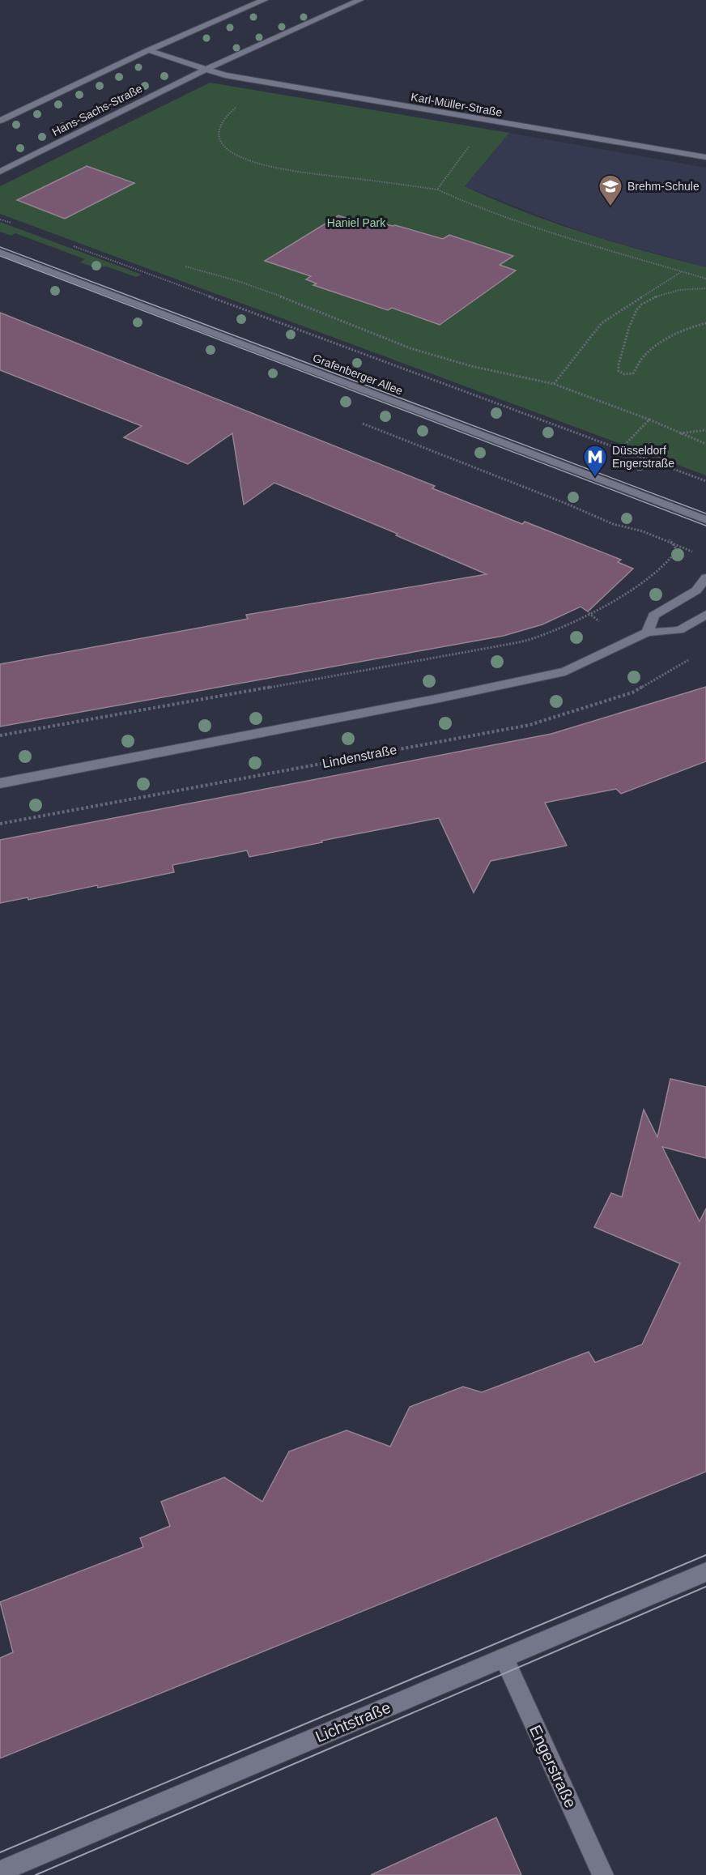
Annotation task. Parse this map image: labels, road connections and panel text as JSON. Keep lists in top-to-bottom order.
{
  "streets": {
    "street": [
      "Karl-Müller-Straße",
      "Hans-Sachs-Straße",
      "Grafenberger Allee",
      "Lichtstraße",
      "Engerstraße"
    ],
    "path": ["Lindenstraße"]
  },
  "crossings": [
    ["Karl-Müller-Straße", "Hans-Sachs-Straße"],
    ["Lichtstraße", "Engerstraße"]
  ],
  "parks": ["Haniel Park"],
  "places": {
    "school or university": ["Brehm-Schule"],
    "metro station": ["Düsseldorf Engerstraße"]
  }
}
